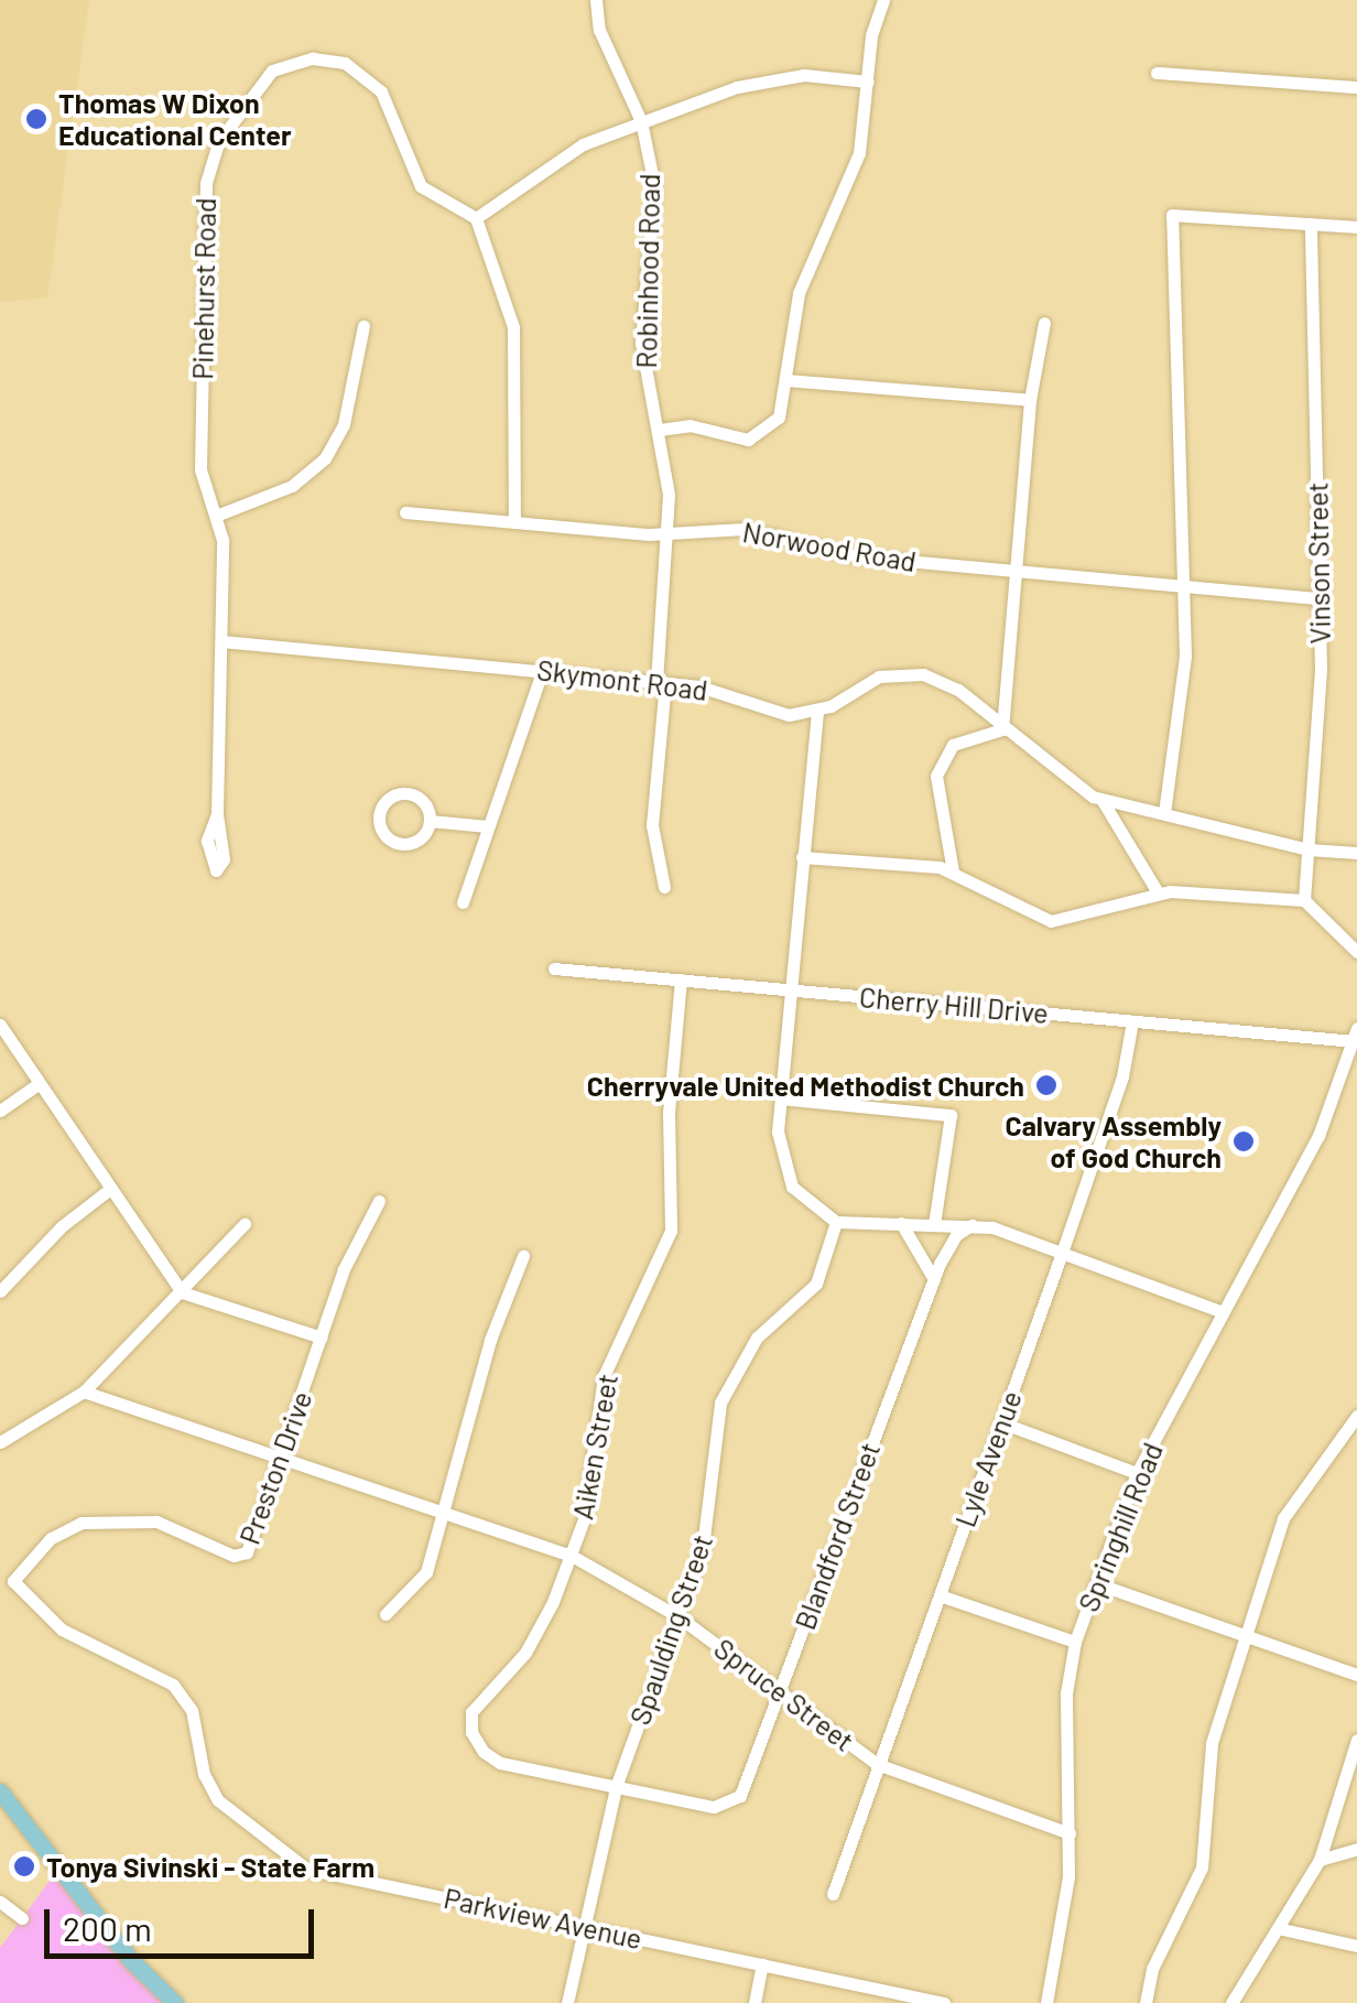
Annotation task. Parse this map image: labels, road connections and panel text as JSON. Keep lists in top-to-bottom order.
{
  "streets": {
    "street": [
      "Robinhood Road",
      "Pinehurst Road",
      "Norwood Road",
      "Vinson Street",
      "Skymont Road",
      "Cherry Hill Drive",
      "Aiken Street",
      "Lyle Avenue",
      "Preston Drive",
      "Springhill Road",
      "Blandford Street",
      "Spaulding Street",
      "Spruce Street",
      "Parkview Avenue"
    ]
  },
  "crossings": [
    ["Robinhood Road", "Norwood Road"],
    ["Robinhood Road", "Skymont Road"],
    ["Pinehurst Road", "Skymont Road"],
    ["Norwood Road", "Vinson Street"],
    ["Cherry Hill Drive", "Aiken Street"],
    ["Cherry Hill Drive", "Lyle Avenue"],
    ["Cherry Hill Drive", "Springhill Road"],
    ["Aiken Street", "Blandford Street"],
    ["Aiken Street", "Spaulding Street"],
    ["Aiken Street", "Spruce Street"],
    ["Lyle Avenue", "Spruce Street"],
    ["Preston Drive", "Spruce Street"],
    ["Preston Drive", "Parkview Avenue"],
    ["Springhill Road", "Spruce Street"],
    ["Blandford Street", "Spaulding Street"],
    ["Blandford Street", "Spruce Street"],
    ["Spaulding Street", "Spruce Street"],
    ["Spaulding Street", "Parkview Avenue"]
  ],
  "places": [
    "Thomas W Dixon Educational Center",
    "Cherryvale United Methodist Church",
    "Calvary Assembly of God Church",
    "Tonya Sivinski - State Farm"
  ],
  "scale_bar": "200 m"
}
